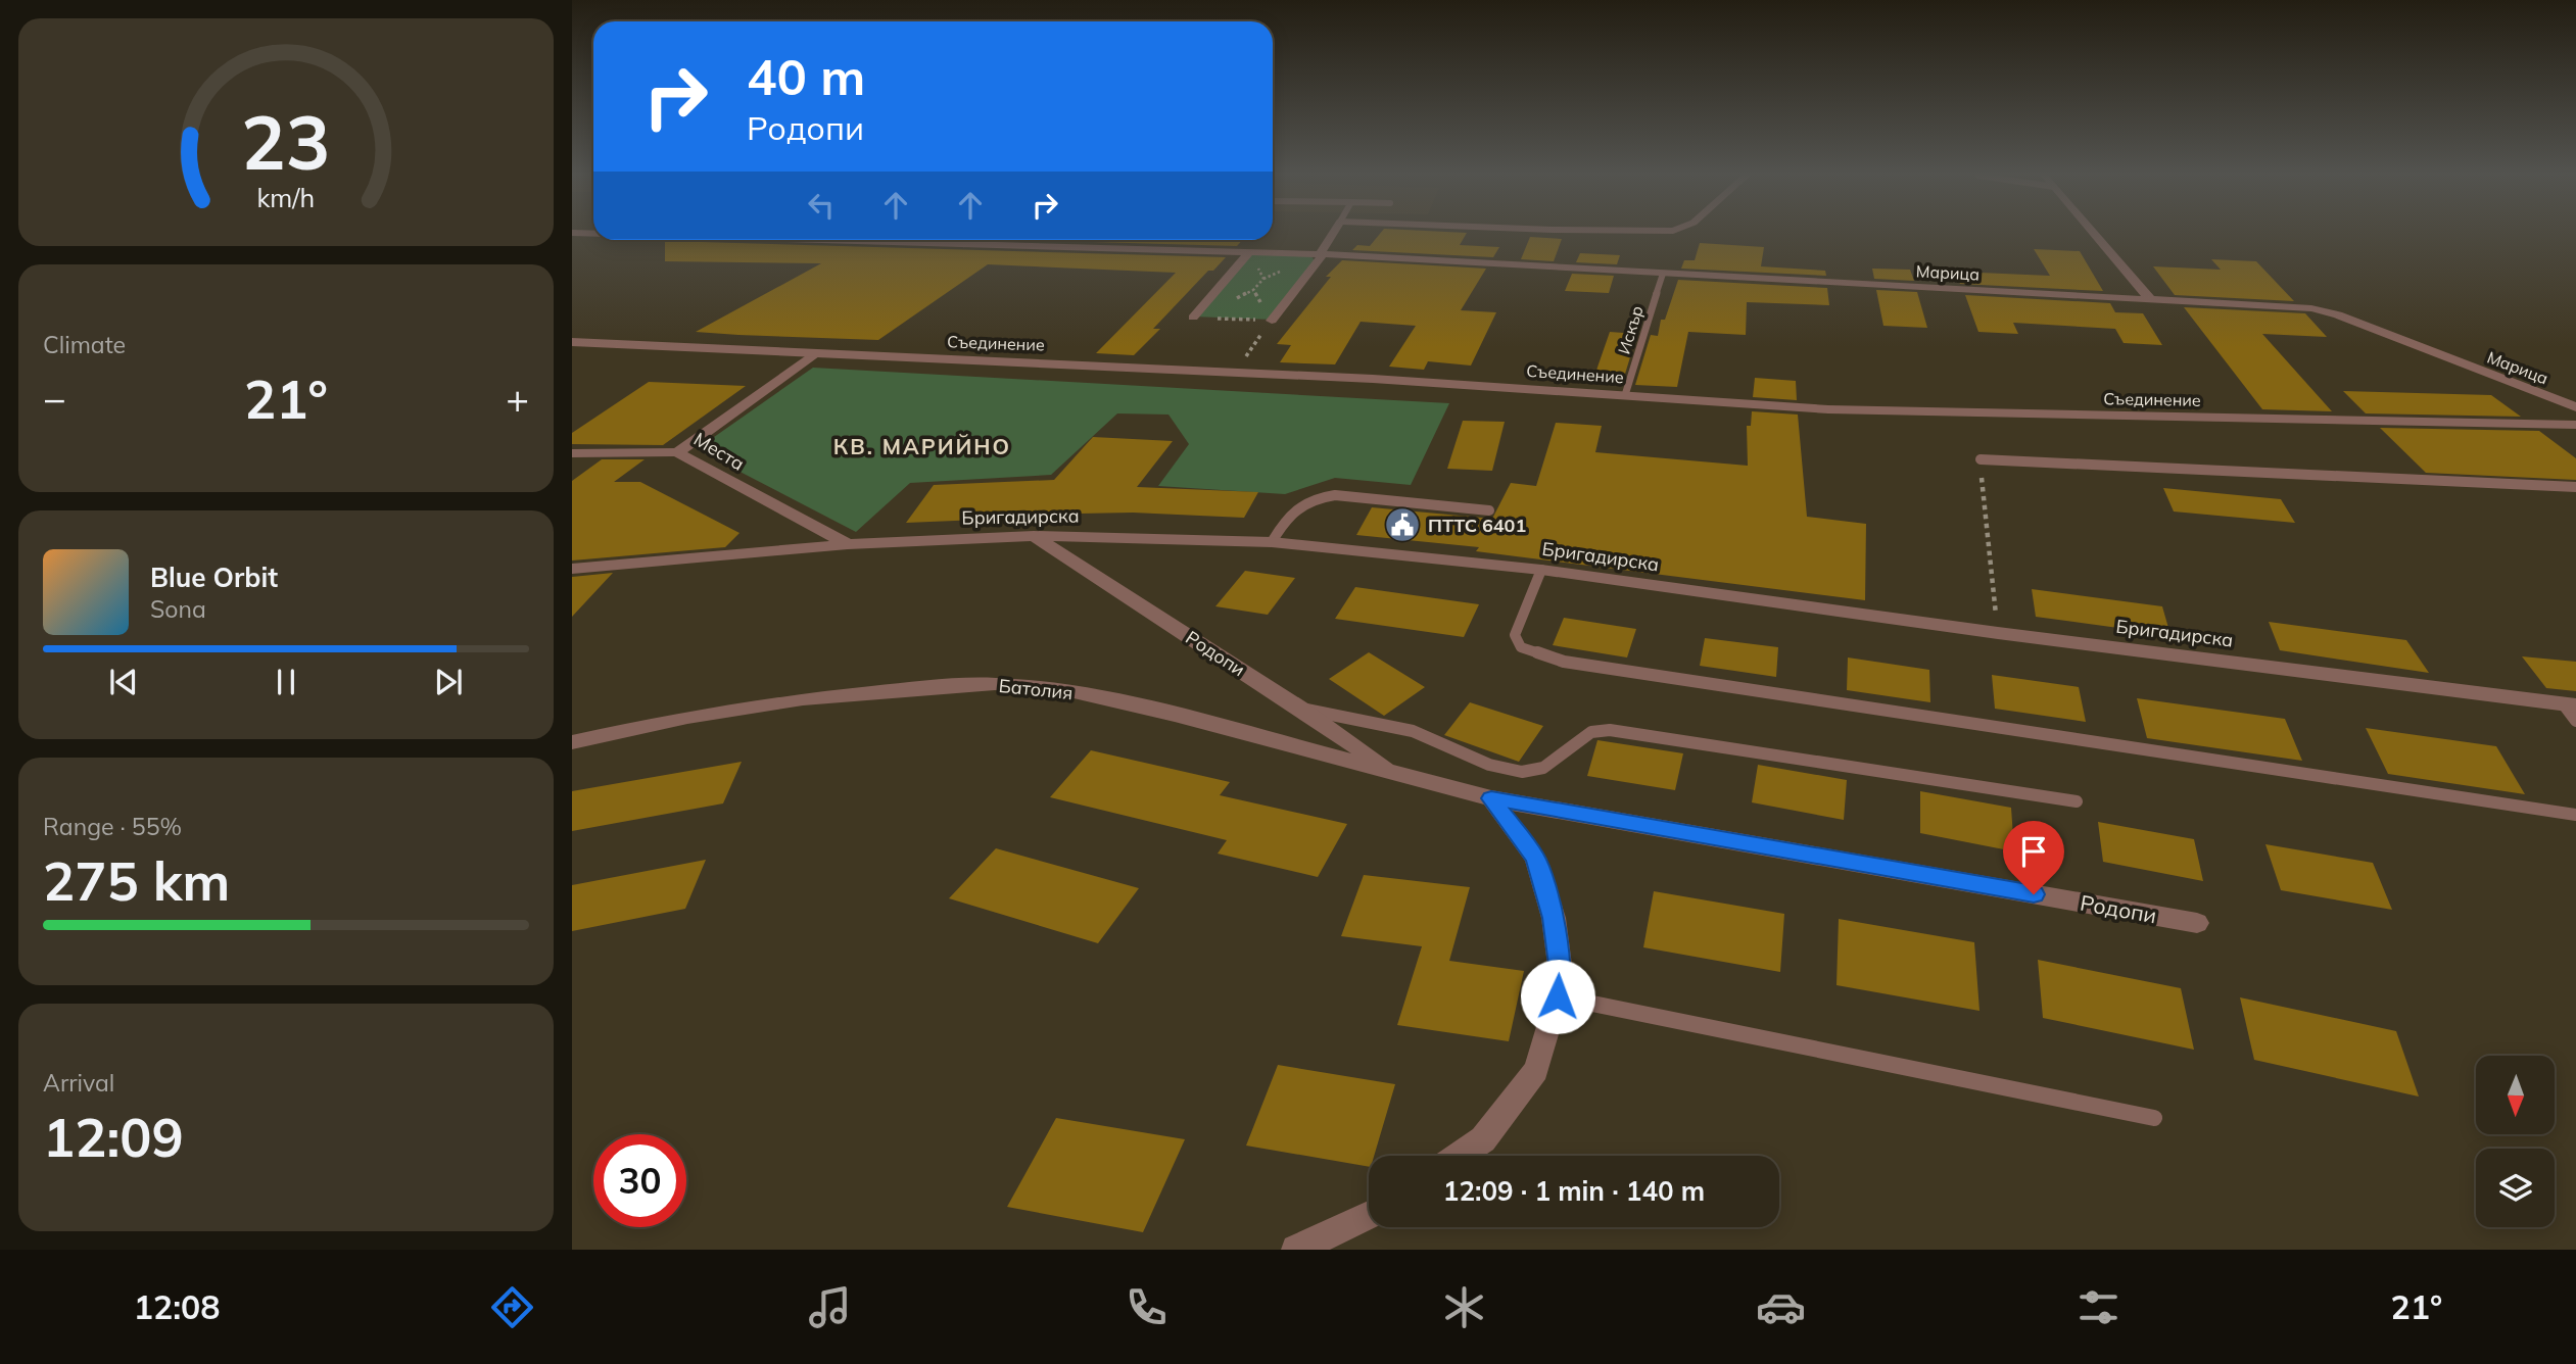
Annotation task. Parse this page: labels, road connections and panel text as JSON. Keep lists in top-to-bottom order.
{
  "streets": {
    "street": [
      "Марица",
      "Съединение",
      "Места",
      "Бригадирска",
      "Родопи",
      "Батолия"
    ],
    "lane": ["Искър"]
  },
  "crossings": [
    ["Марица", "Искър"],
    ["Искър", "Съединение"],
    ["Съединение", "Места"],
    ["Места", "Бригадирска"],
    ["Бригадирска", "Родопи"],
    ["Родопи", "Батолия"]
  ],
  "districts": ["КВ. МАРИЙНО"],
  "places": {
    "public building": ["ПТТС 6401"]
  },
  "north": "bottom",
  "page": {
    "turn": ["40 m", "Родопи"],
    "tile": [
      "Climate",
      ["Range · 55%", "275 km"],
      ["Arrival", "12:09"]
    ],
    "heat": ["−", "21°", "+"],
    "song": ["Blue Orbit", "Sona"],
    "limit": "30",
    "trip": "12:09 · 1 min · 140 m",
    "tabs": ["12:08", "21°"],
    "gauge": ["23", "km/h"]
  }
}
